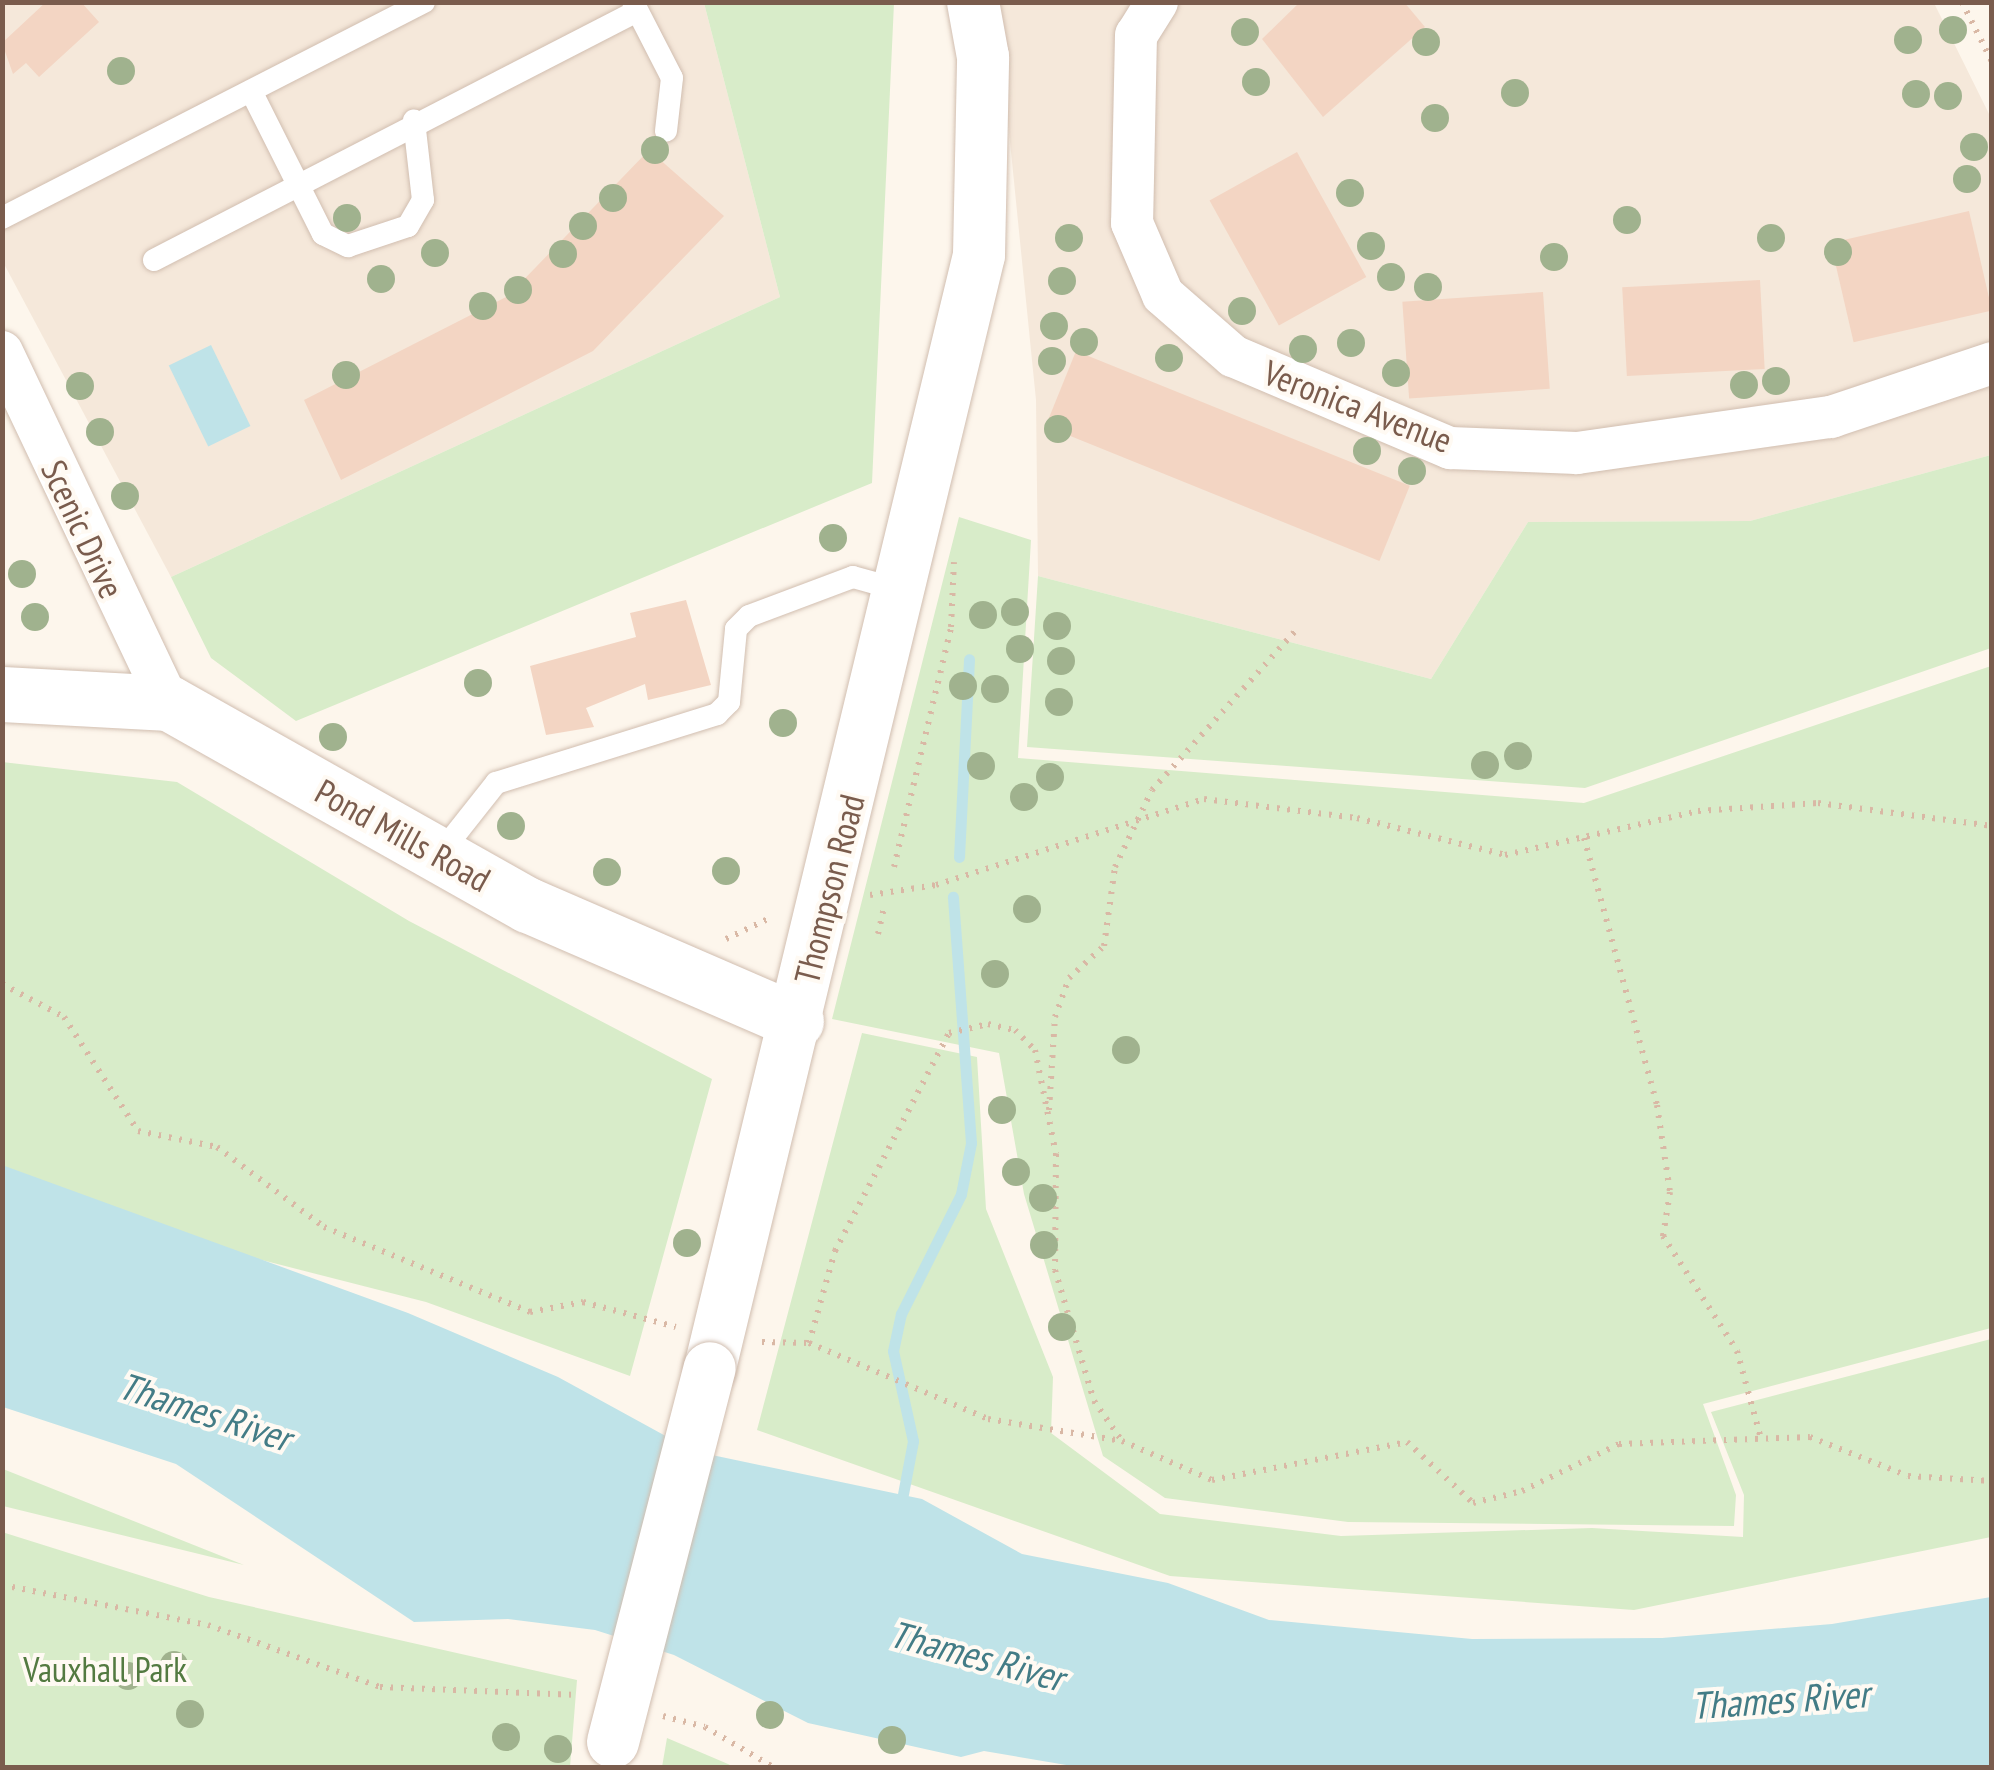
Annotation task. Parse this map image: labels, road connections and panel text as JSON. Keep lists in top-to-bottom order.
{
  "streets": {
    "main road": ["Pond Mills Road"],
    "street": ["Veronica Avenue", "Scenic Drive", "Thompson Road"]
  },
  "crossings": [
    ["Scenic Drive", "Pond Mills Road"],
    ["Pond Mills Road", "Thompson Road"]
  ],
  "water": ["Thames River"],
  "parks": ["Vauxhall Park"]
}
